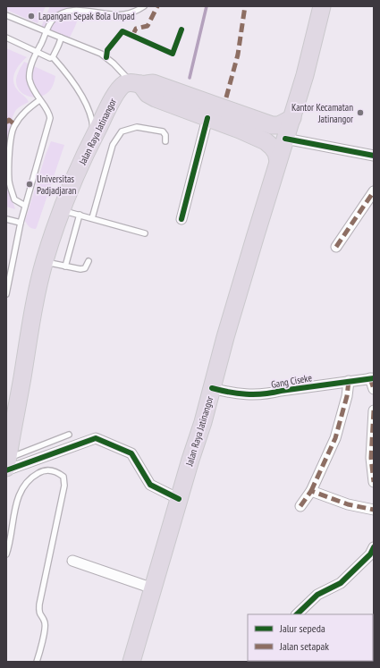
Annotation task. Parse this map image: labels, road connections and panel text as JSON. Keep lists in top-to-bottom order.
{
  "streets": {
    "highway": ["Jalan Raya Jatinangor"],
    "street": ["Gang Ciseke"]
  },
  "crossings": [
    ["Jalan Raya Jatinangor", "Gang Ciseke"]
  ],
  "places": ["Lapangan Sepak Bola Unpad", "Kantor Kecamatan Jatinangor", "Universitas Padjadjaran"],
  "legend": ["Jalur sepeda", "Jalan setapak"]
}
